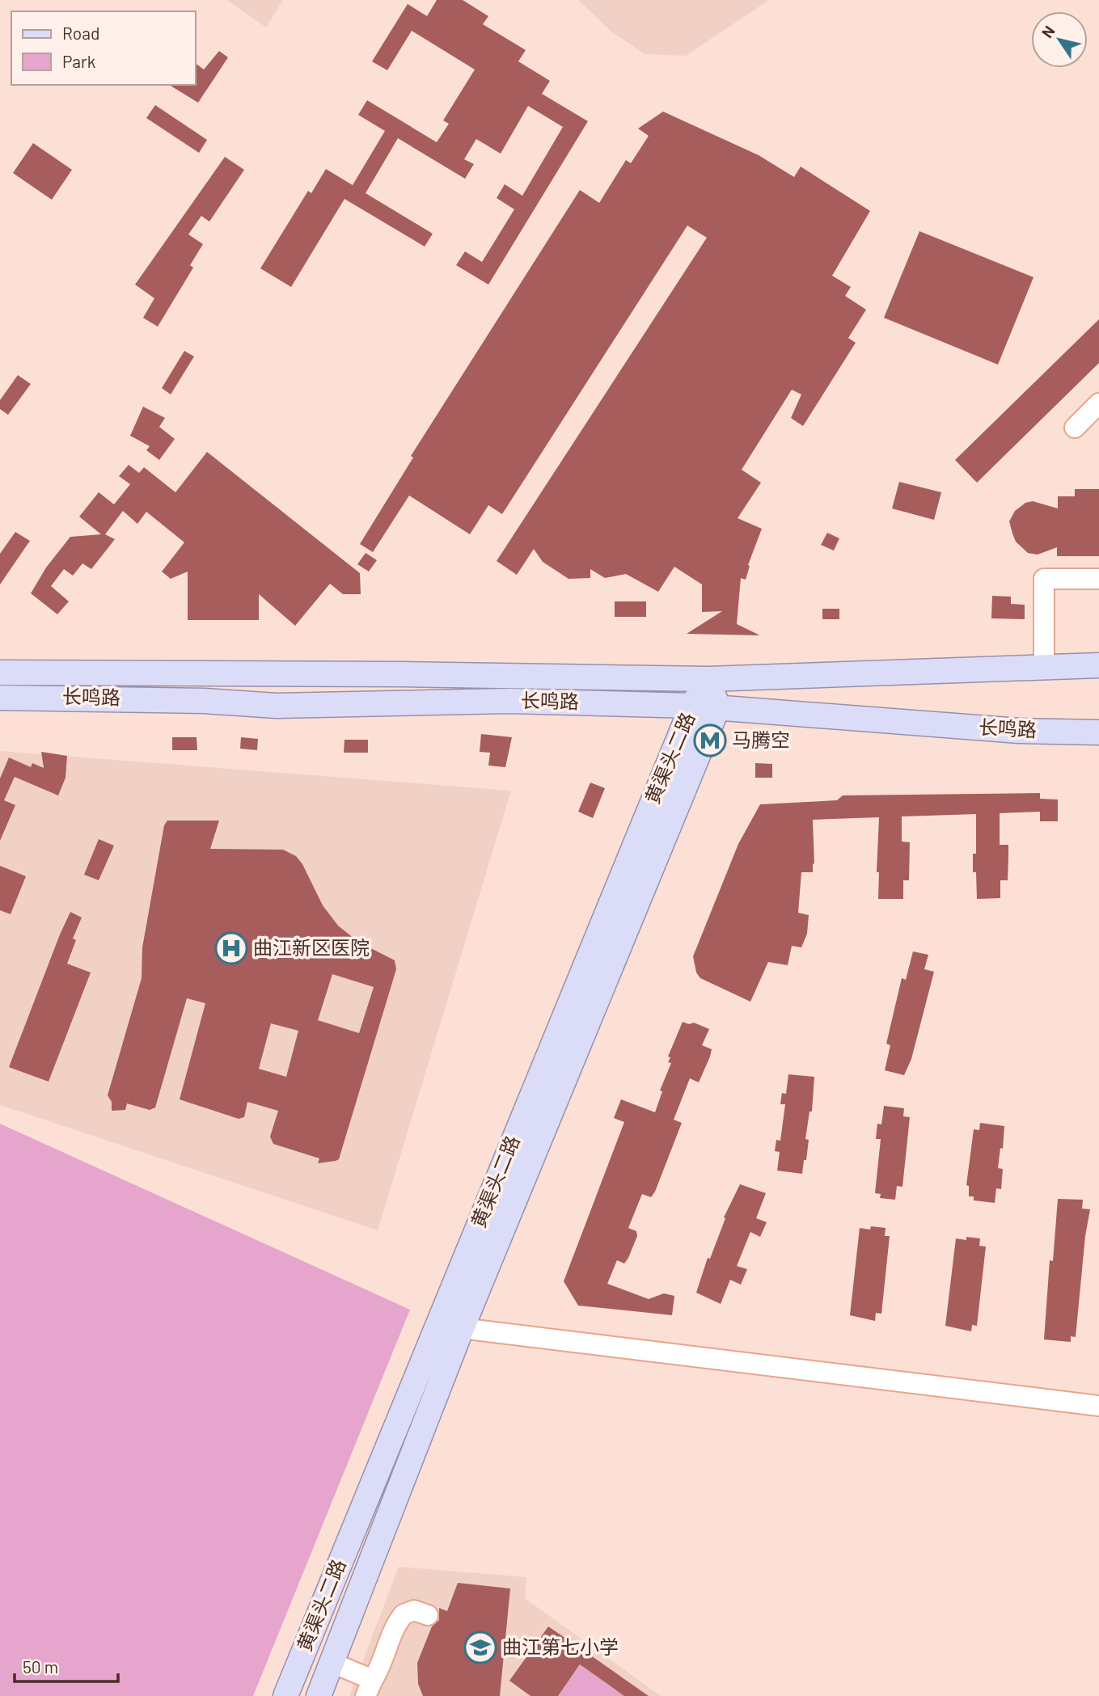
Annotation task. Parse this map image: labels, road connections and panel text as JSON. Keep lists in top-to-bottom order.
{
  "streets": {
    "main road": ["长鸣路", "黄渠头二路"]
  },
  "crossings": [
    ["长鸣路", "黄渠头二路"]
  ],
  "places": {
    "metro station": ["马腾空"],
    "hospital": ["曲江新区医院"],
    "school or university": ["曲江第七小学"]
  },
  "legend": ["Road", "Park"],
  "scale_bar": "50 m",
  "north": "top left"
}
